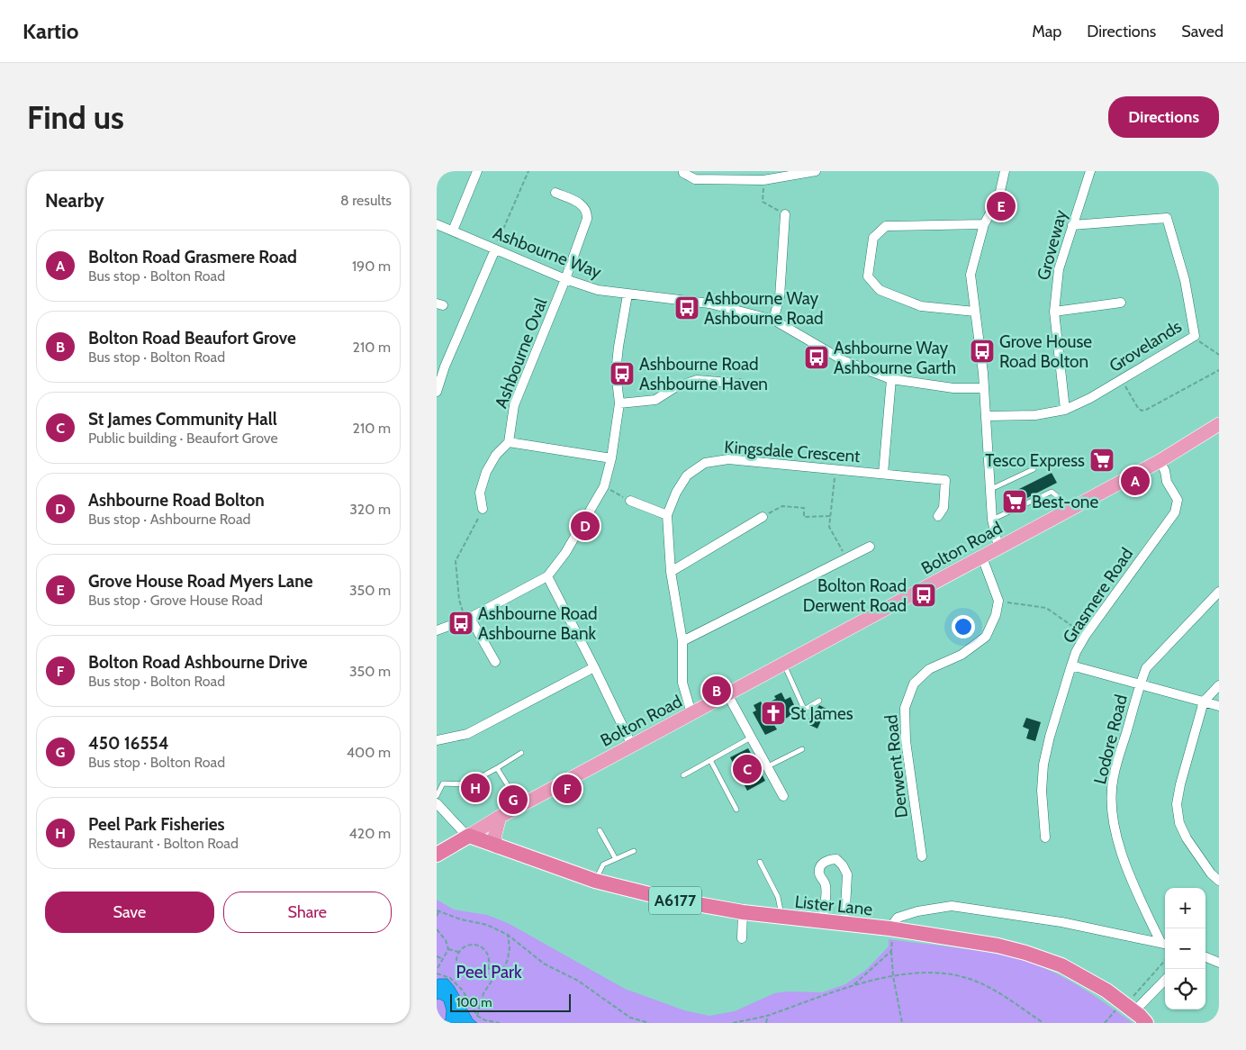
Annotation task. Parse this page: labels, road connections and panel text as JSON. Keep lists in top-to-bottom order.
{
  "streets": {
    "highway": ["Bolton Road", "A6177", "Lister Lane"],
    "street": [
      "Groveway",
      "Ashbourne Way",
      "Grovelands",
      "Ashbourne Oval",
      "Kingsdale Crescent",
      "Grasmere Road",
      "Lodore Road",
      "Derwent Road"
    ]
  },
  "crossings": [
    ["Groveway", "Grovelands"],
    ["Ashbourne Way", "Ashbourne Oval"],
    ["Kingsdale Crescent", "Bolton Road"],
    ["Bolton Road", "Grasmere Road"],
    ["Bolton Road", "Lister Lane"],
    ["Lodore Road", "Lister Lane"],
    ["A6177", "Lister Lane"]
  ],
  "parks": ["Peel Park"],
  "places": {
    "bus stop": [
      "Ashbourne Way Ashbourne Road",
      "Grove House Road Bolton",
      "Ashbourne Way Ashbourne Garth",
      "Ashbourne Road Ashbourne Haven",
      "Bolton Road Derwent Road",
      "Ashbourne Road Ashbourne Bank"
    ],
    "supermarket": ["Tesco Express", "Best-one"],
    "church": ["St James"]
  },
  "scale_bar": "100 m",
  "page": {
    "header": "Kartio",
    "nav": ["Map", "Directions", "Saved"],
    "buttons": [
      "Directions",
      ["Save", "Share"]
    ],
    "title": "Find us",
    "heading": ["Nearby", "8 results"],
    "pins": [
      "E",
      "A",
      "D",
      "B",
      "C",
      "H",
      "F",
      "G"
    ],
    "list": [
      {
        "mark": "A",
        "name": "Bolton Road Grasmere Road",
        "note": "Bus stop · Bolton Road",
        "value": "190 m"
      },
      {
        "mark": "B",
        "name": "Bolton Road Beaufort Grove",
        "note": "Bus stop · Bolton Road",
        "value": "210 m"
      },
      {
        "mark": "C",
        "name": "St James Community Hall",
        "note": "Public building · Beaufort Grove",
        "value": "210 m"
      },
      {
        "mark": "D",
        "name": "Ashbourne Road Bolton",
        "note": "Bus stop · Ashbourne Road",
        "value": "320 m"
      },
      {
        "mark": "E",
        "name": "Grove House Road Myers Lane",
        "note": "Bus stop · Grove House Road",
        "value": "350 m"
      },
      {
        "mark": "F",
        "name": "Bolton Road Ashbourne Drive",
        "note": "Bus stop · Bolton Road",
        "value": "350 m"
      },
      {
        "mark": "G",
        "name": "450 16554",
        "note": "Bus stop · Bolton Road",
        "value": "400 m"
      },
      {
        "mark": "H",
        "name": "Peel Park Fisheries",
        "note": "Restaurant · Bolton Road",
        "value": "420 m"
      }
    ],
    "map_buttons": ["+", "−"],
    "scale": "100 m"
  }
}
